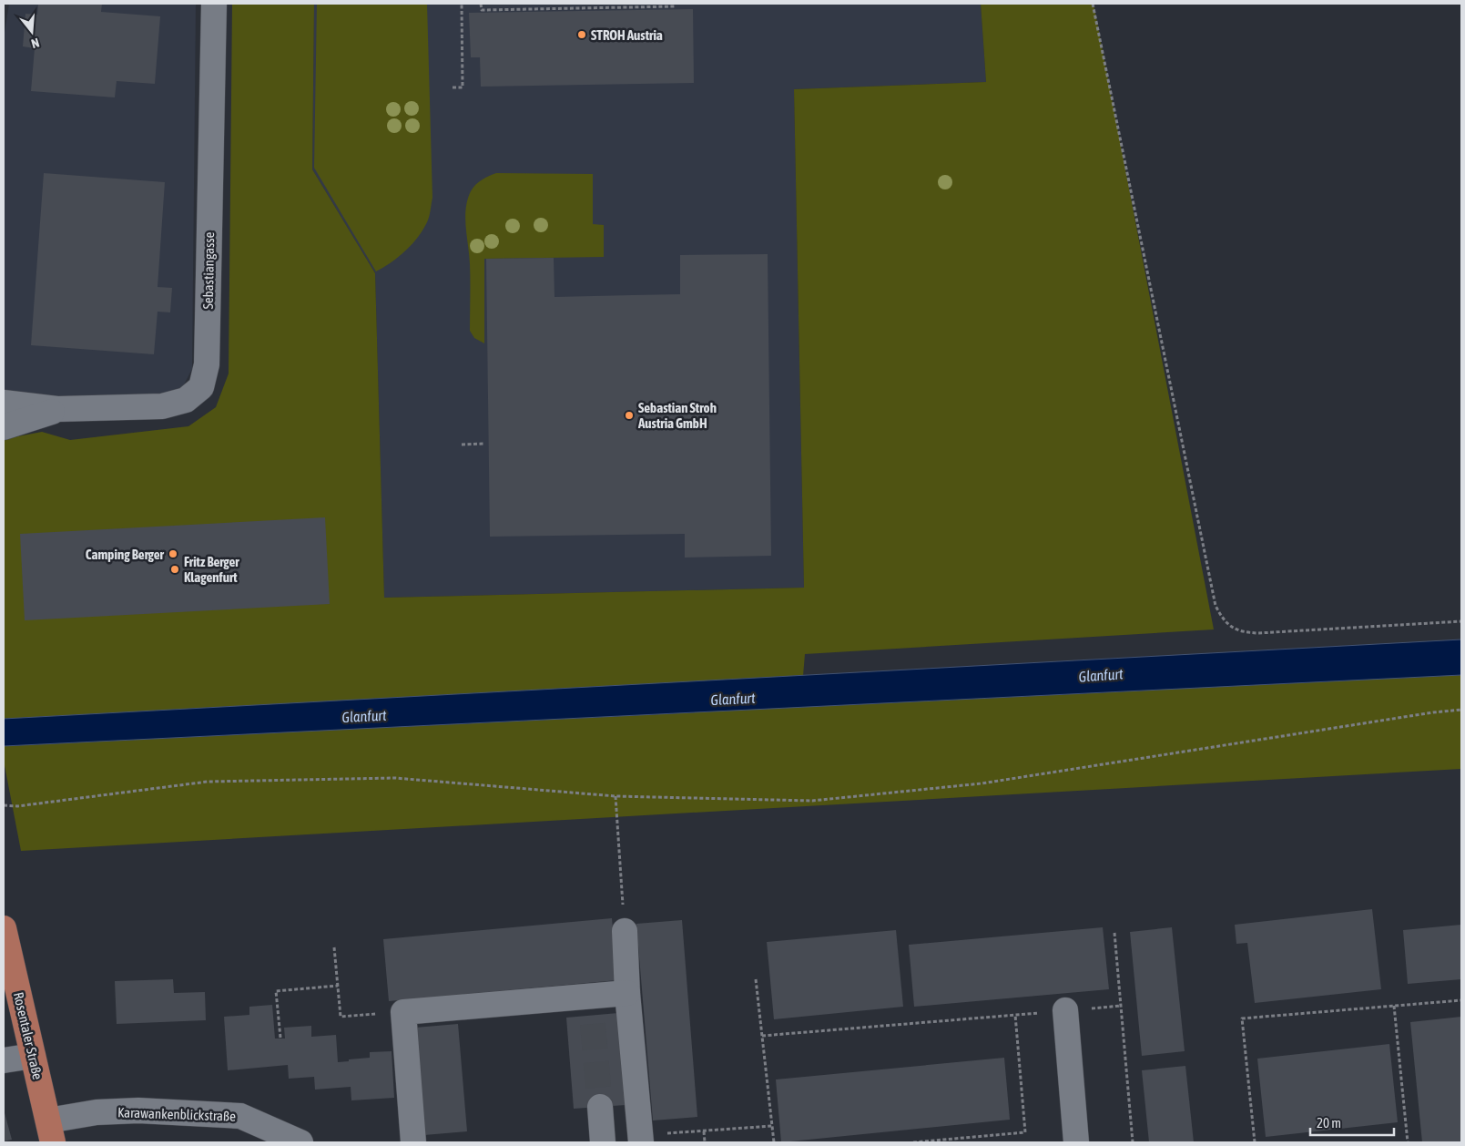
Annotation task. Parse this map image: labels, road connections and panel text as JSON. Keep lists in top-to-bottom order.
{
  "streets": {
    "main road": ["Rosentaler Straße"],
    "street": ["Sebastiangasse", "Karawankenblickstraße"]
  },
  "crossings": [
    ["Rosentaler Straße", "Karawankenblickstraße"]
  ],
  "water": ["Glanfurt"],
  "places": [
    "STROH Austria",
    "Sebastian Stroh Austria GmbH",
    "Camping Berger",
    "Fritz Berger Klagenfurt"
  ],
  "scale_bar": "20 m",
  "north": "bottom"
}
